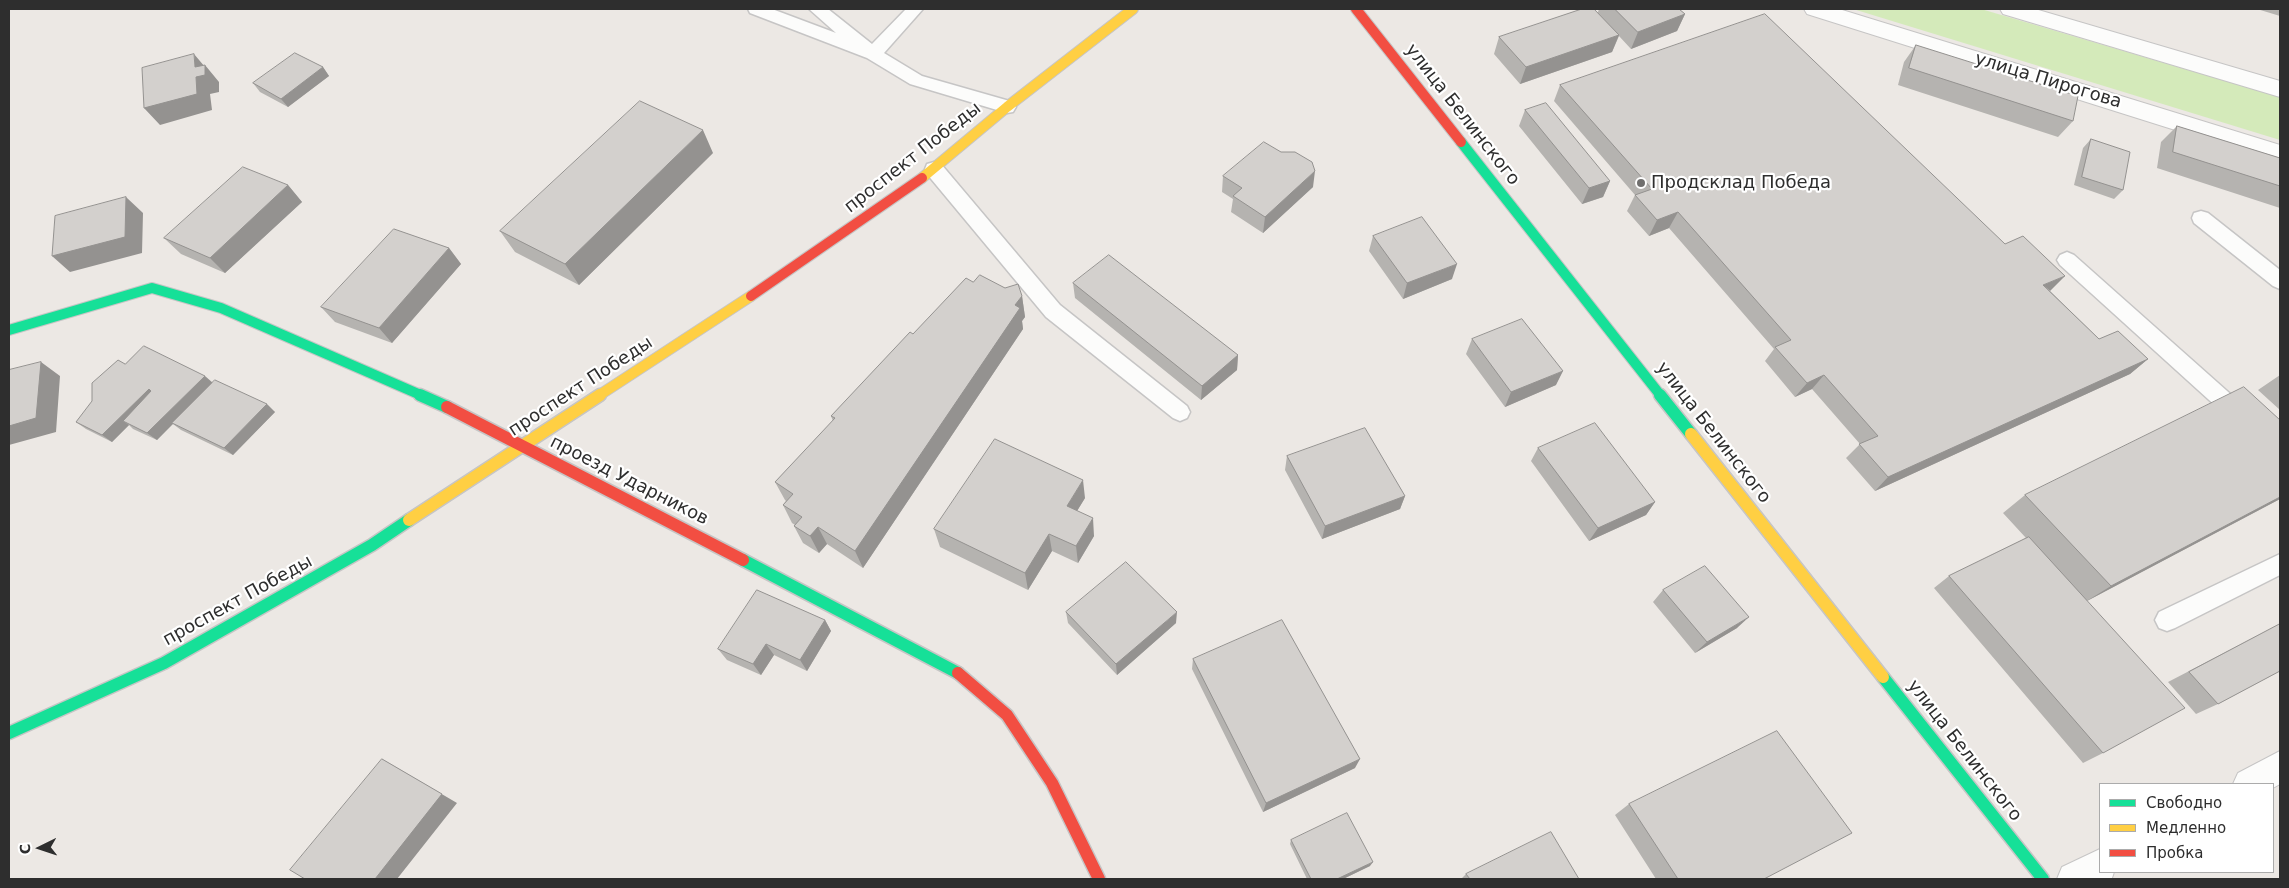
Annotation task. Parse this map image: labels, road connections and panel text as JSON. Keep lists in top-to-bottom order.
{
  "streets": {
    "street": [
      "улица Пирогова",
      "улица Белинского",
      "проспект Победы",
      "проезд Ударников"
    ]
  },
  "crossings": [
    ["проспект Победы", "проезд Ударников"]
  ],
  "places": ["Продсклад Победа"],
  "legend": ["Свободно", "Медленно", "Пробка"],
  "north": "left"
}
